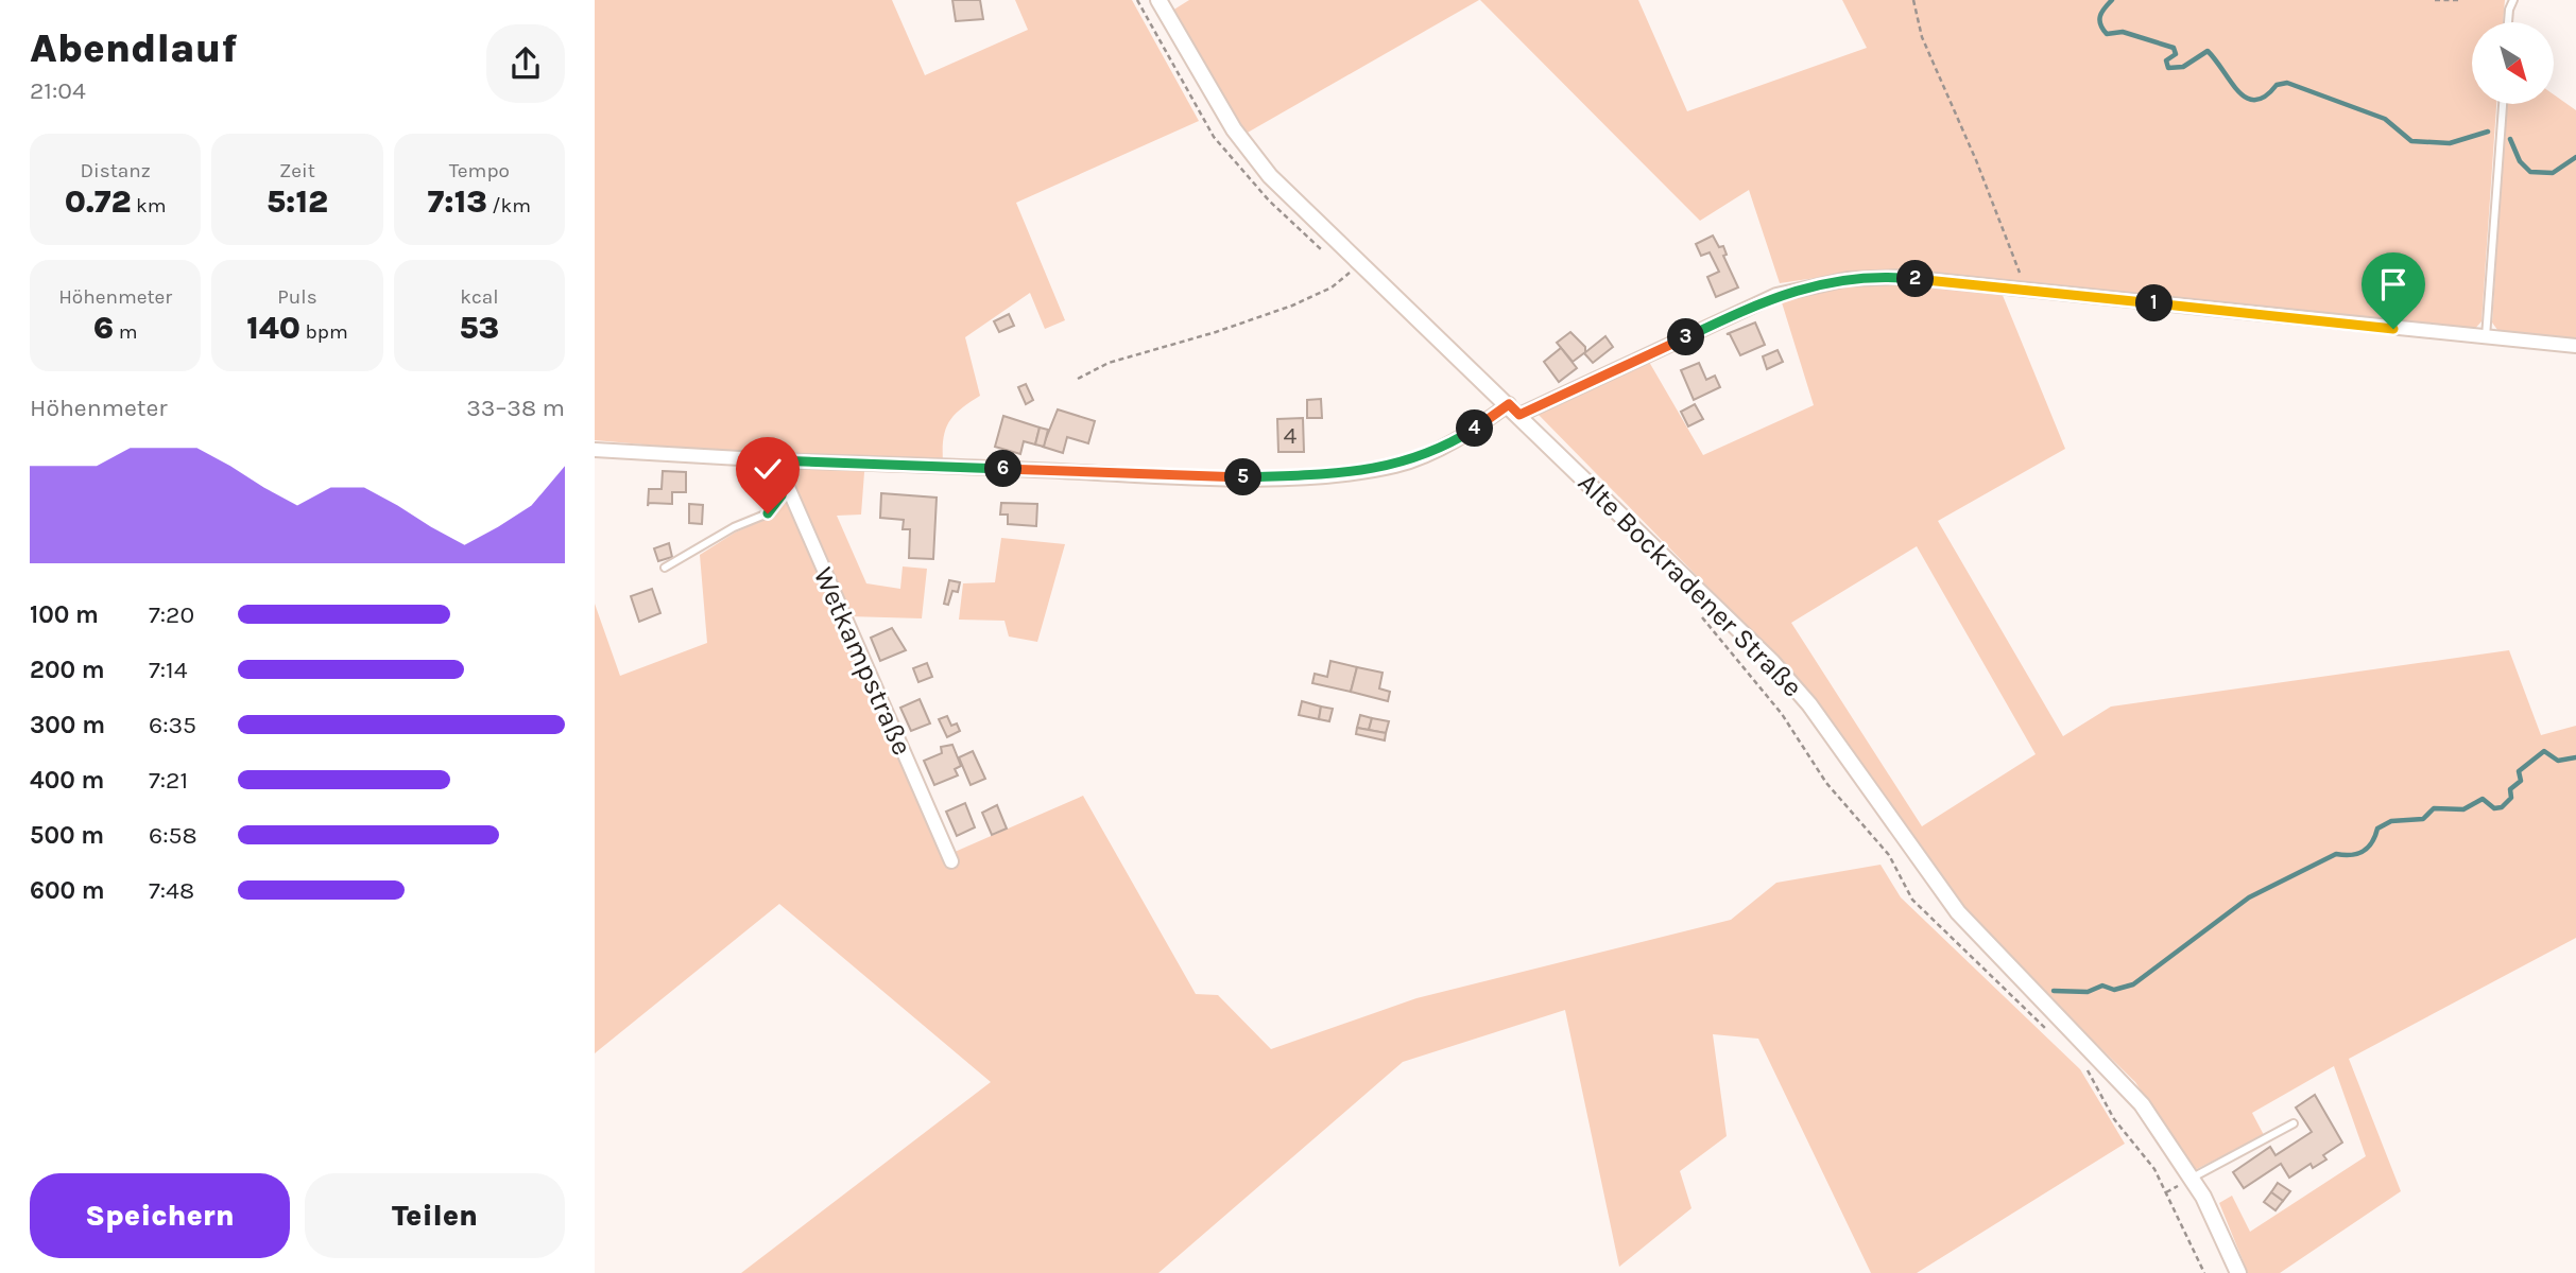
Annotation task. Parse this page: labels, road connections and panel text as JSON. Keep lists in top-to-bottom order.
{
  "streets": {
    "street": ["Alte Bockradener Straße", "Wetkampstraße"]
  },
  "house_numbers": ["4"],
  "north": "bottom right",
  "page": {
    "heading": ["Abendlauf", "21:04"],
    "stats": [
      ["Distanz", "0.72 km"],
      ["Zeit", "5:12"],
      ["Tempo", "7:13 /km"],
      ["Höhenmeter", "6 m"],
      ["Puls", "140 bpm"],
      ["kcal", "53"]
    ],
    "pins": [
      "2",
      "1",
      "3",
      "4",
      "6",
      "5"
    ],
    "chart": ["Höhenmeter", "33–38 m"],
    "list": [
      {
        "name": "100 m",
        "note": "7:20"
      },
      {
        "name": "200 m",
        "note": "7:14"
      },
      {
        "name": "300 m",
        "note": "6:35"
      },
      {
        "name": "400 m",
        "note": "7:21"
      },
      {
        "name": "500 m",
        "note": "6:58"
      },
      {
        "name": "600 m",
        "note": "7:48"
      }
    ],
    "buttons": ["Speichern", "Teilen"]
  }
}
